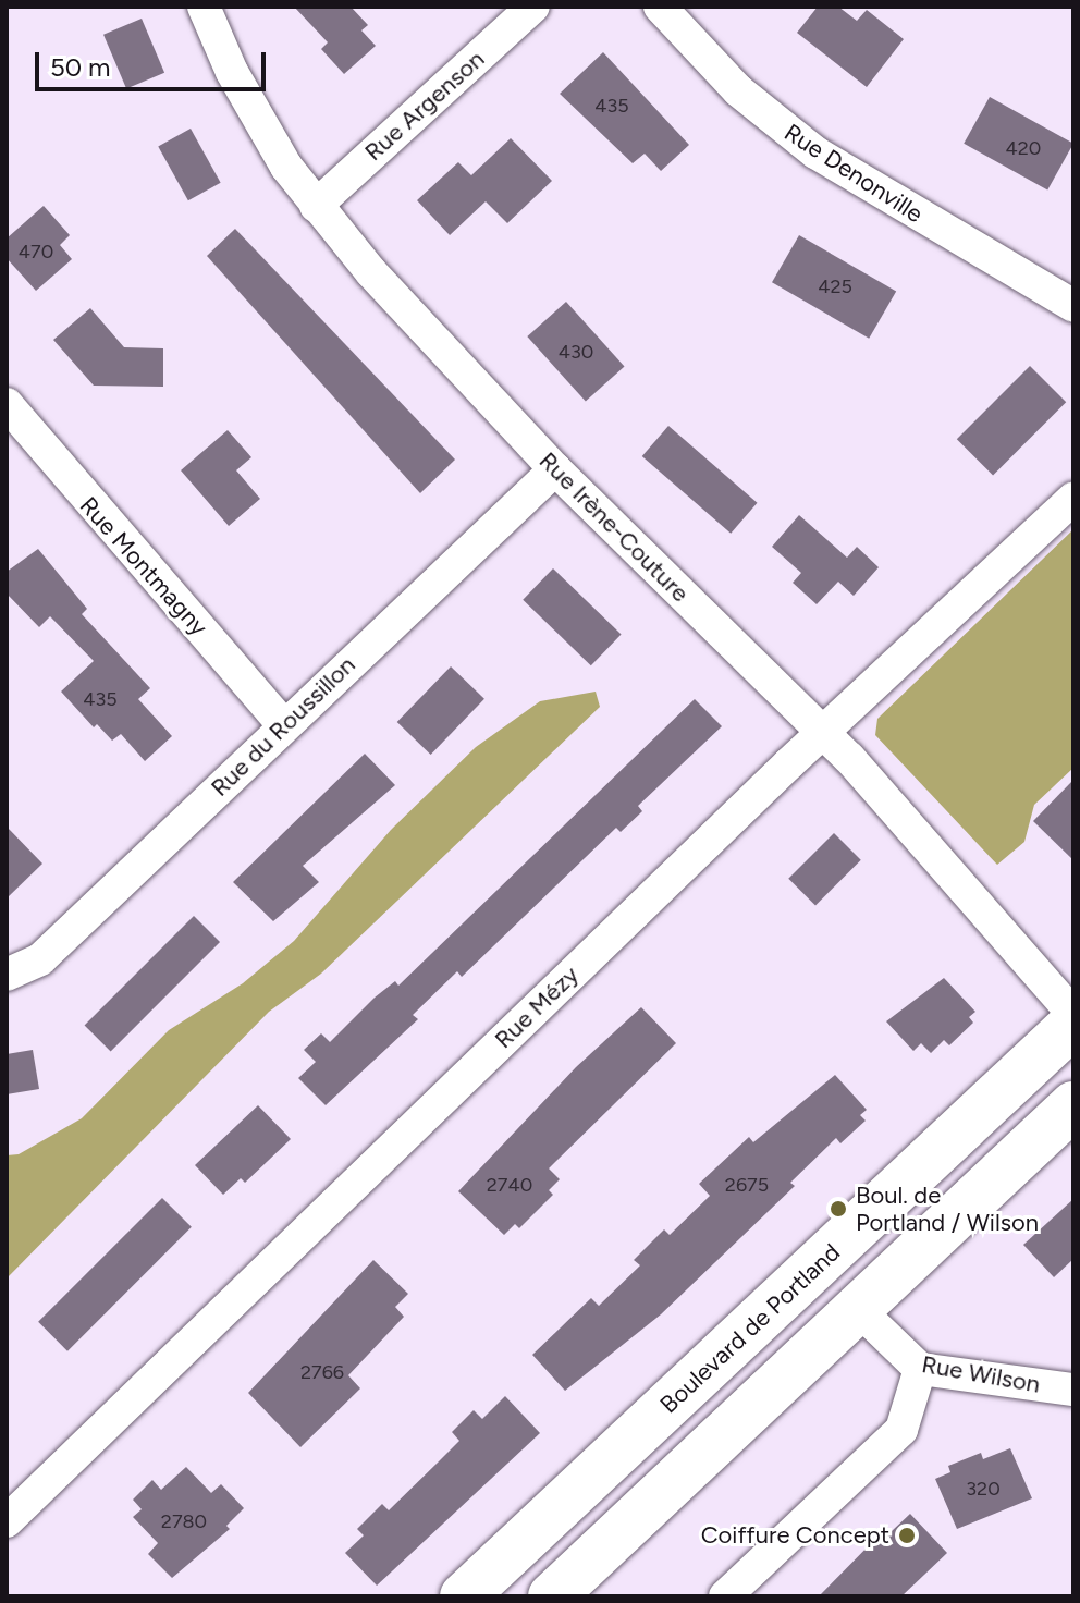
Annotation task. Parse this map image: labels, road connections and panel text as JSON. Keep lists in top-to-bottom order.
{
  "streets": {
    "main road": ["Boulevard de Portland"],
    "street": [
      "Rue Argenson",
      "Rue Denonville",
      "Rue Irène-Couture",
      "Rue Montmagny",
      "Rue du Roussillon",
      "Rue Mézy",
      "Rue Wilson"
    ]
  },
  "crossings": [
    ["Rue Argenson", "Rue Irène-Couture"],
    ["Rue Irène-Couture", "Rue du Roussillon"],
    ["Rue Irène-Couture", "Rue Mézy"],
    ["Rue Montmagny", "Rue du Roussillon"]
  ],
  "places": ["Boul. de Portland / Wilson", "Coiffure Concept"],
  "house_numbers": [
    "435",
    "420",
    "470",
    "425",
    "430",
    "435",
    "2740",
    "2675",
    "2766",
    "320",
    "2780"
  ],
  "scale_bar": "50 m"
}
